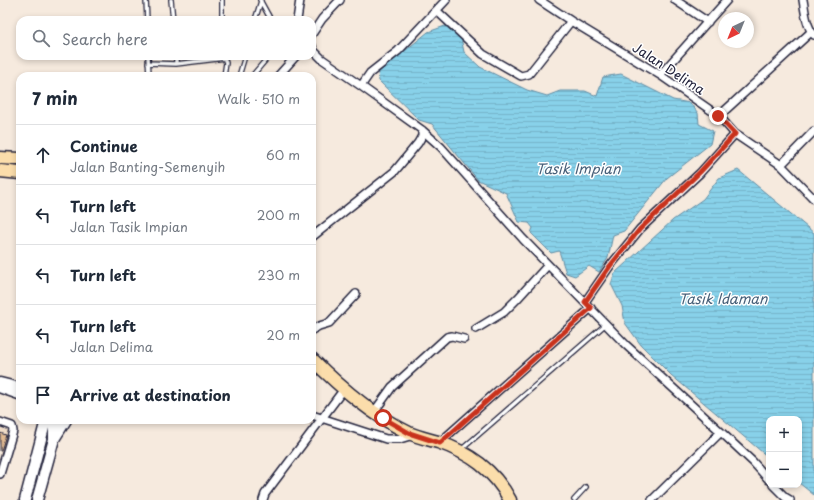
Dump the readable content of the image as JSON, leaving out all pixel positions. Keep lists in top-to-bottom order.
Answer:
{
  "streets": {
    "street": ["Jalan Delima"]
  },
  "water": ["Tasik Impian", "Tasik Idaman"],
  "north": "bottom left",
  "page": {
    "search": "Search here",
    "heading": ["7 min", "Walk · 510 m"],
    "list": [
      ["Continue", "Jalan Banting-Semenyih", "60 m"],
      ["Turn left", "Jalan Tasik Impian", "200 m"],
      ["Turn left", "230 m"],
      ["Turn left", "Jalan Delima", "20 m"],
      "Arrive at destination"
    ],
    "map_buttons": ["+", "−"]
  }
}
